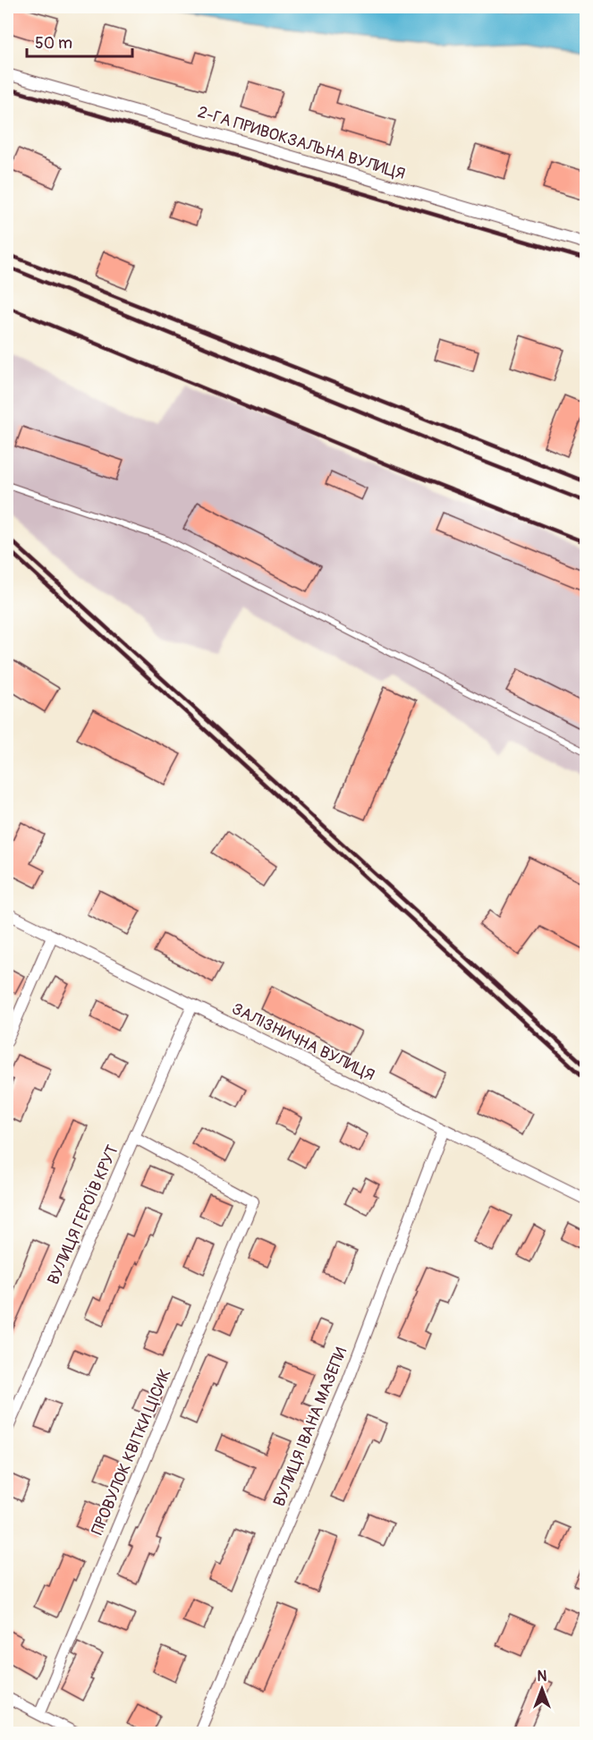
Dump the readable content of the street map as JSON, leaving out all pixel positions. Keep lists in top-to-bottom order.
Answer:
{
  "streets": {
    "street": [
      "2-ГА ПРИВОКЗАЛЬНА ВУЛИЦЯ",
      "ЗАЛІЗНИЧНА ВУЛИЦЯ",
      "ВУЛИЦЯ ГЕРОЇВ КРУТ",
      "ВУЛИЦЯ ІВАНА МАЗЕПИ",
      "ПРОВУЛОК КВІТКИ ЦІСИК"
    ]
  },
  "crossings": [
    ["ЗАЛІЗНИЧНА ВУЛИЦЯ", "ВУЛИЦЯ ІВАНА МАЗЕПИ"],
    ["ВУЛИЦЯ ГЕРОЇВ КРУТ", "ПРОВУЛОК КВІТКИ ЦІСИК"]
  ],
  "scale_bar": "50 m",
  "north": "top"
}
